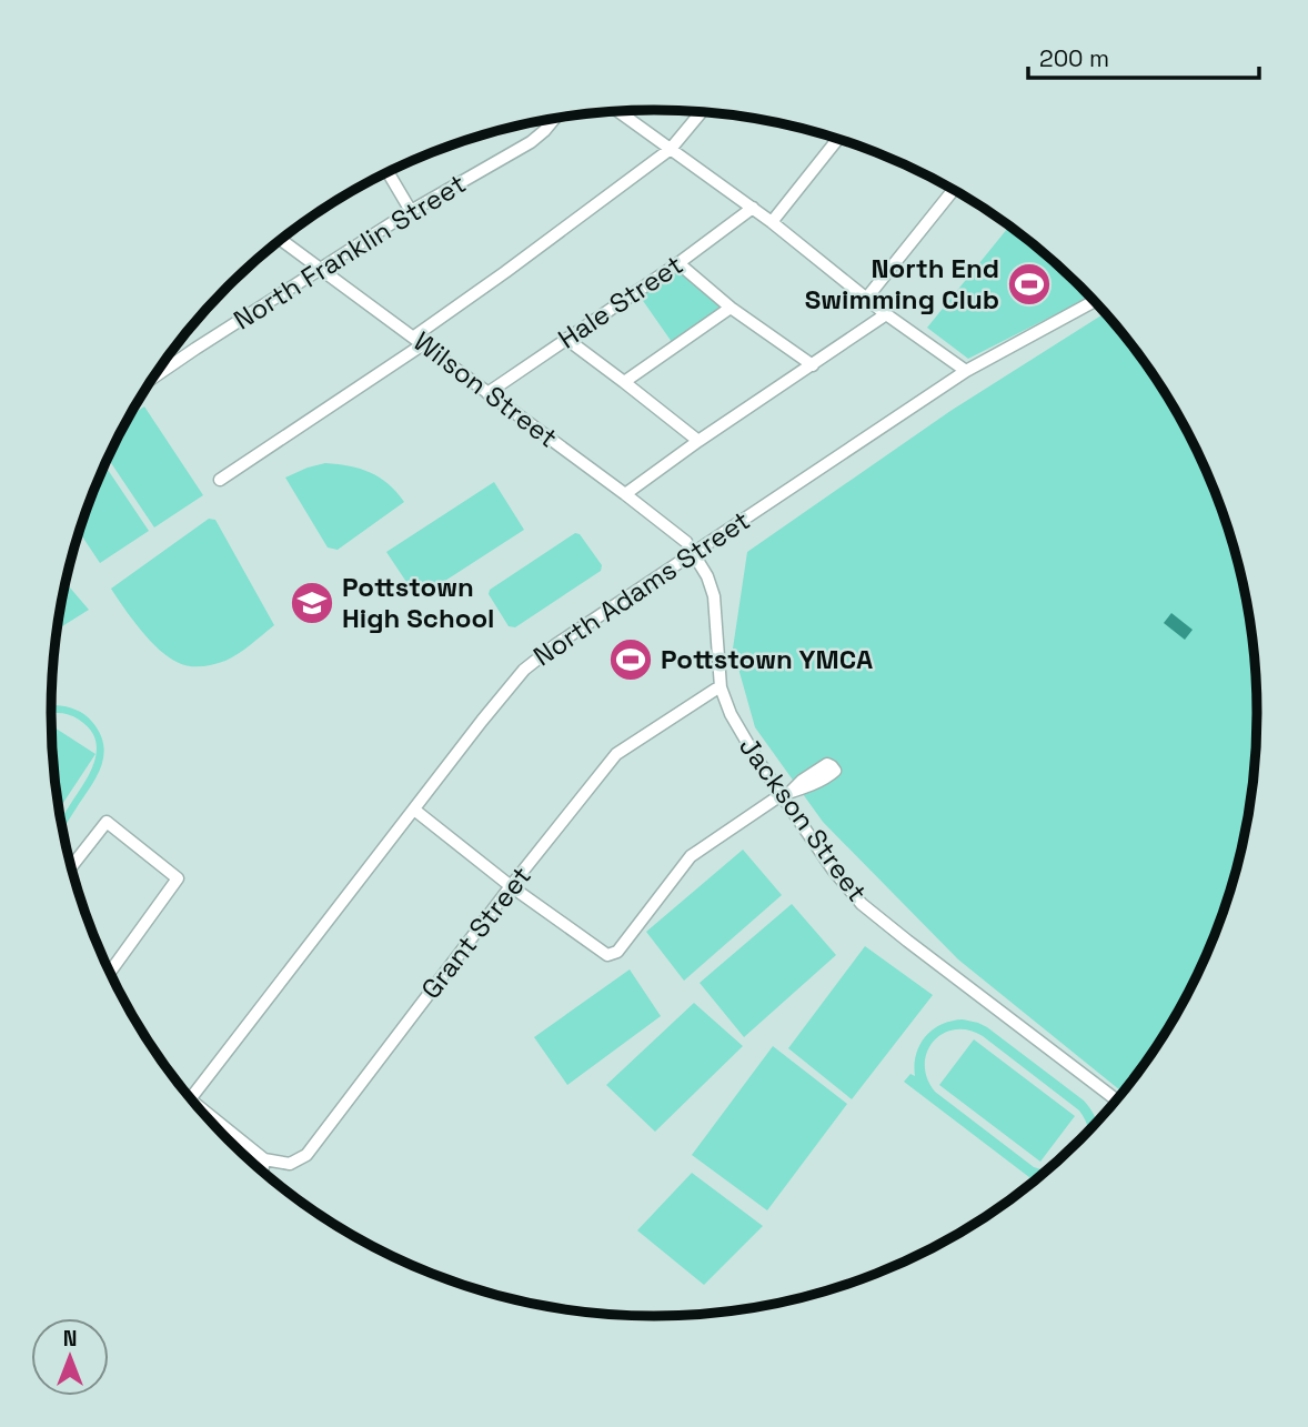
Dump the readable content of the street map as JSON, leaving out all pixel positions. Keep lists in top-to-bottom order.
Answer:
{
  "streets": {
    "street": [
      "North Franklin Street",
      "Hale Street",
      "Wilson Street",
      "North Adams Street",
      "Jackson Street",
      "Grant Street"
    ]
  },
  "crossings": [
    ["North Franklin Street", "Wilson Street"],
    ["Hale Street", "Wilson Street"],
    ["Wilson Street", "North Adams Street"],
    ["Wilson Street", "Jackson Street"],
    ["North Adams Street", "Jackson Street"],
    ["Jackson Street", "Grant Street"]
  ],
  "places": {
    "sports": ["North End Swimming Club", "Pottstown YMCA"],
    "school or university": ["Pottstown High School"]
  },
  "scale_bar": "200 m",
  "north": "top"
}
